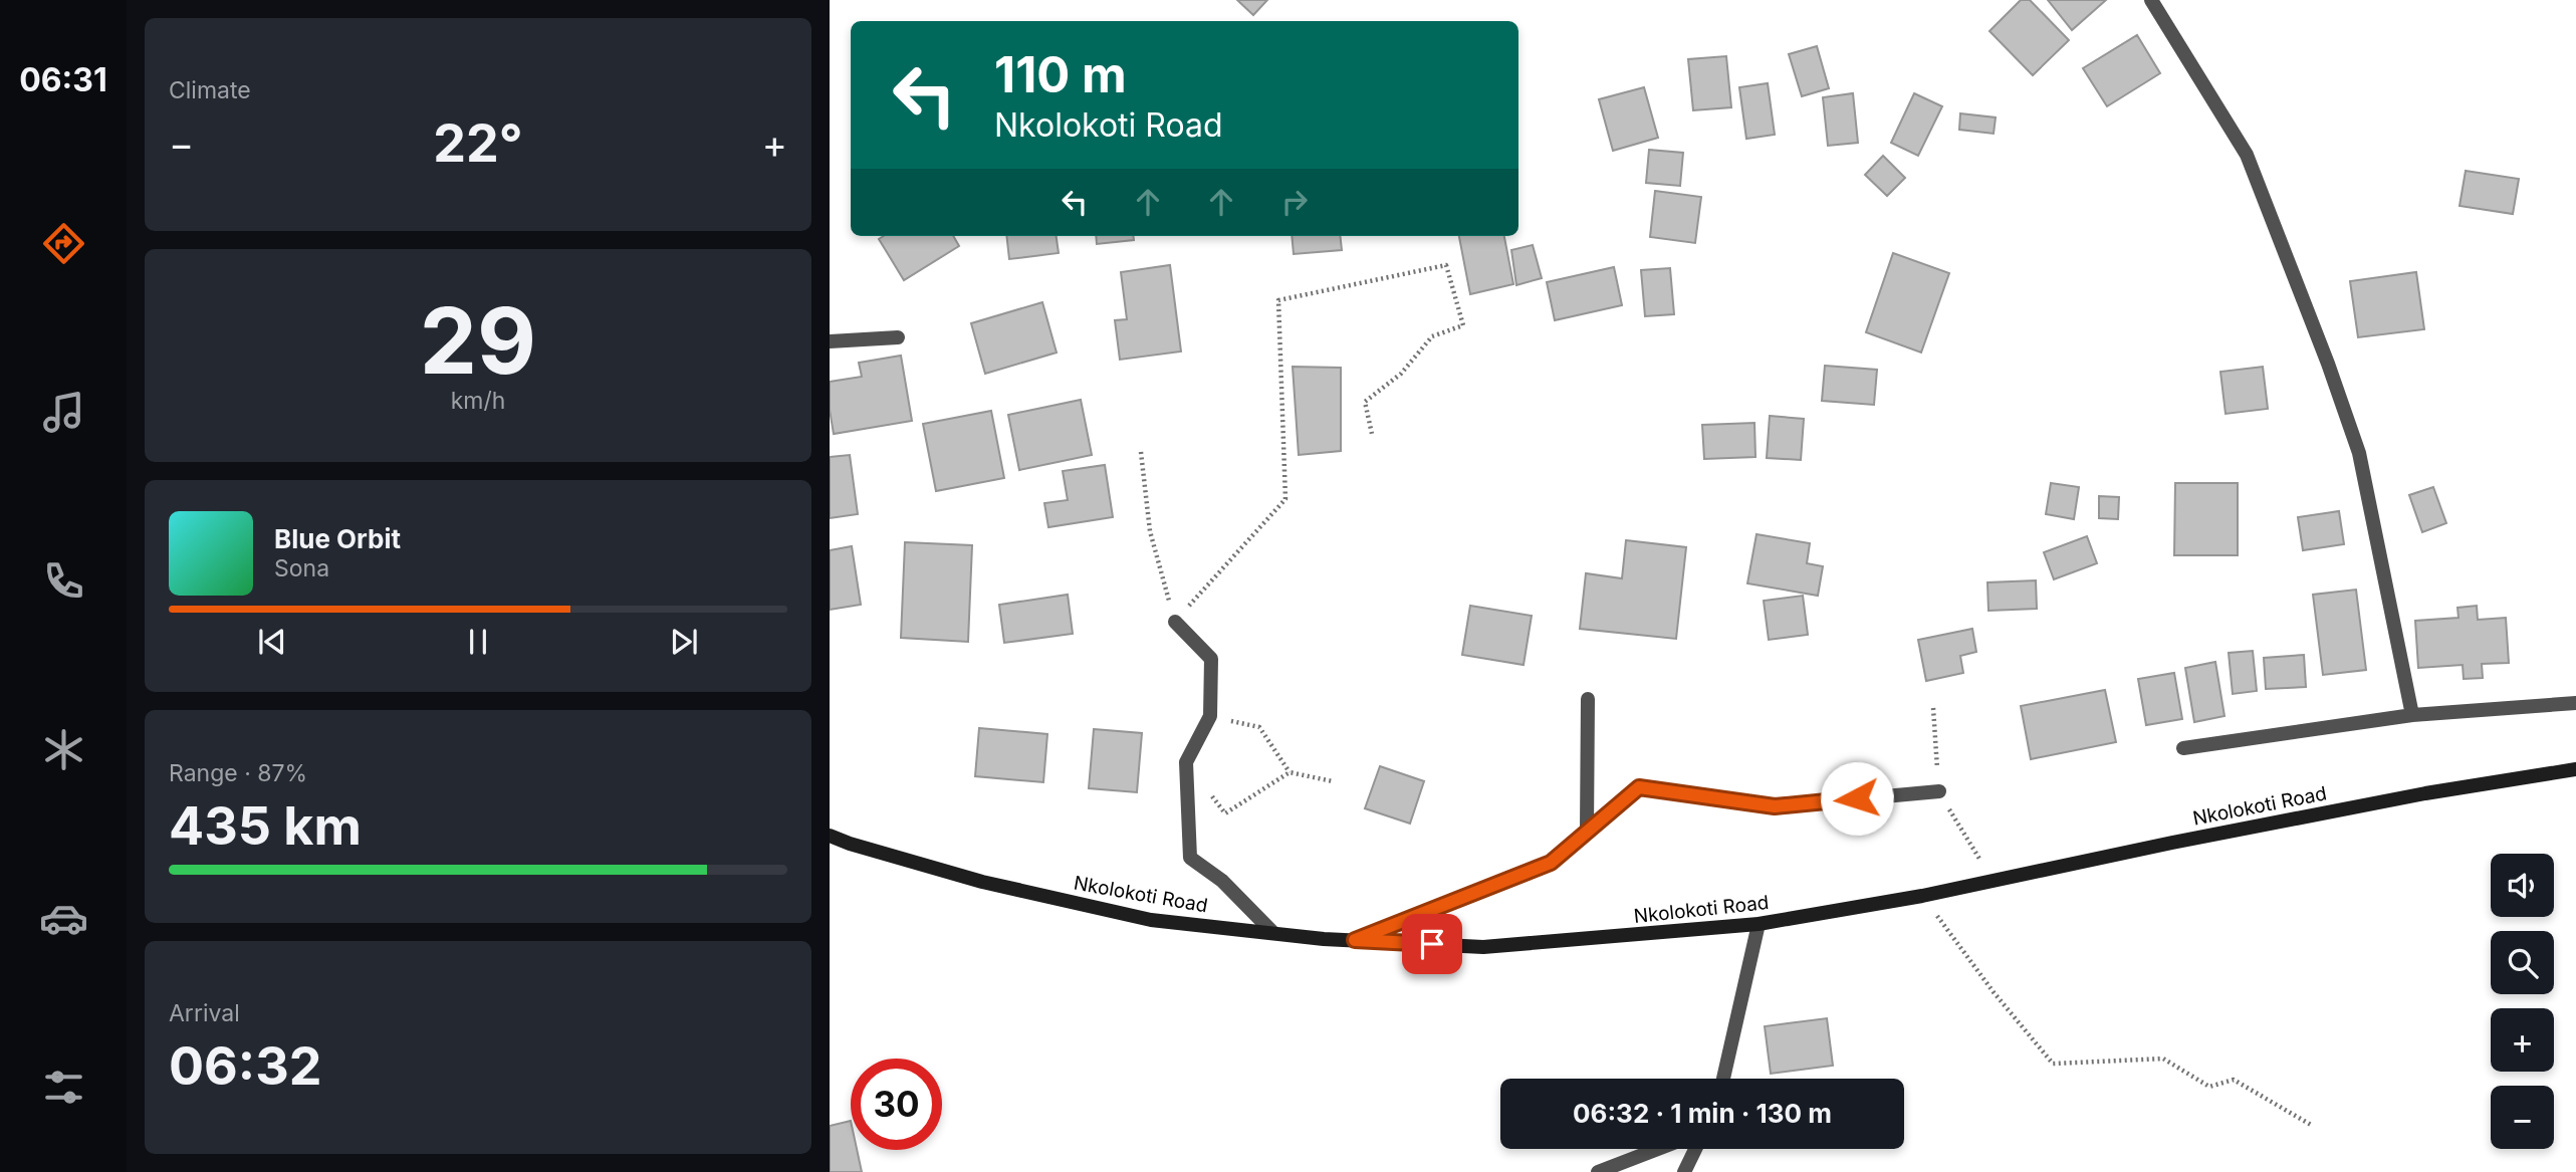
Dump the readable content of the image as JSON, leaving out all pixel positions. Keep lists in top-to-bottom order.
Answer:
{
  "streets": {
    "main road": ["Nkolokoti Road"]
  },
  "page": {
    "tabs": "06:31",
    "tile": [
      "Climate",
      ["29", "km/h"],
      ["Range · 87%", "435 km"],
      ["Arrival", "06:32"]
    ],
    "turn": ["110 m", "Nkolokoti Road"],
    "heat": ["−", "22°", "+"],
    "song": ["Blue Orbit", "Sona"],
    "map_buttons": ["+", "−"],
    "limit": "30",
    "trip": "06:32 · 1 min · 130 m"
  }
}
